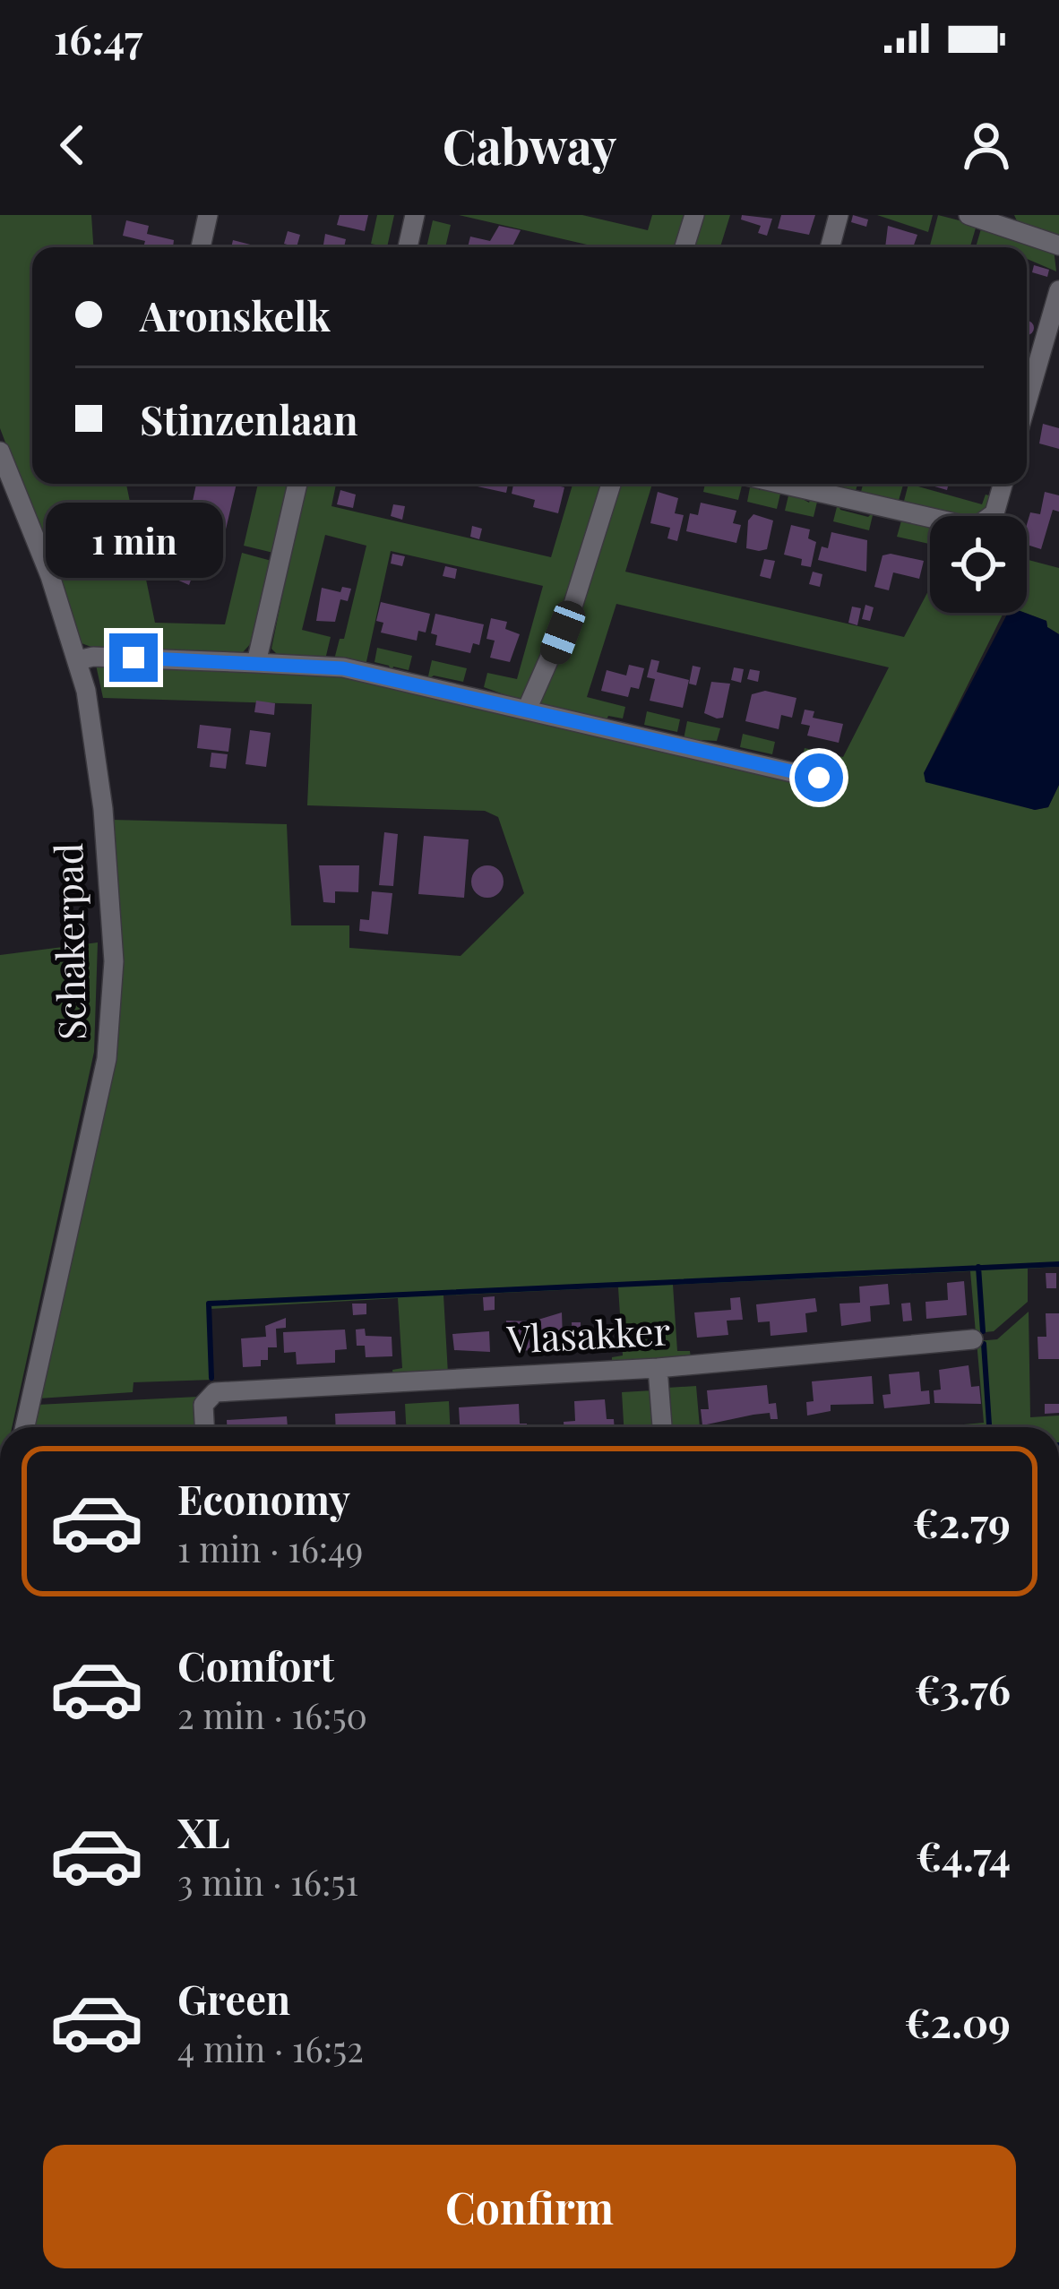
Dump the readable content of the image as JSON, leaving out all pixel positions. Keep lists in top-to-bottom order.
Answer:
{
  "streets": {
    "street": ["Schakerpad", "Vlasakker"]
  },
  "page": {
    "status": "16:47",
    "header": "Cabway",
    "banner": ["Aronskelk", "Stinzenlaan"],
    "bubble": "1 min",
    "list": [
      {
        "name": "Economy",
        "note": "1 min · 16:49",
        "value": "€2.79"
      },
      {
        "name": "Comfort",
        "note": "2 min · 16:50",
        "value": "€3.76"
      },
      {
        "name": "XL",
        "note": "3 min · 16:51",
        "value": "€4.74"
      },
      {
        "name": "Green",
        "note": "4 min · 16:52",
        "value": "€2.09"
      }
    ],
    "buttons": "Confirm"
  }
}
